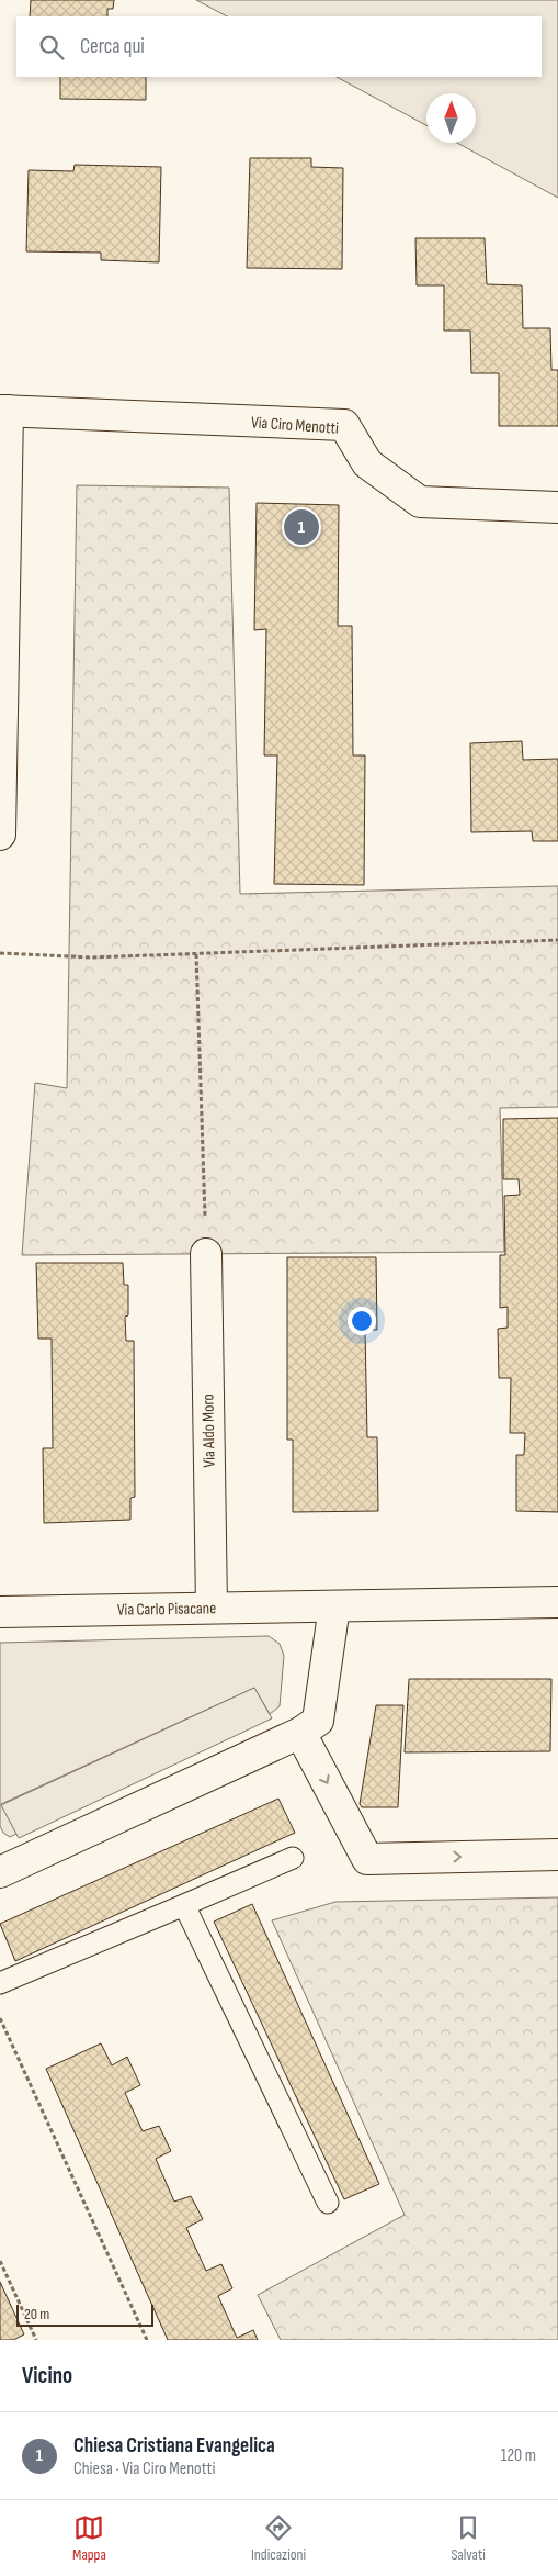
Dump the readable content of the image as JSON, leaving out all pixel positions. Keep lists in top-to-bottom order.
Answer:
{
  "streets": {
    "street": ["Via Ciro Menotti", "Via Aldo Moro", "Via Carlo Pisacane"]
  },
  "crossings": [
    ["Via Aldo Moro", "Via Carlo Pisacane"]
  ],
  "scale_bar": "20 m",
  "north": "top",
  "page": {
    "search": "Cerca qui",
    "pins": "1",
    "scale": "20 m",
    "heading": "Vicino",
    "list": [
      {
        "mark": "1",
        "name": "Chiesa Cristiana Evangelica",
        "note": "Chiesa · Via Ciro Menotti",
        "value": "120 m"
      }
    ],
    "nav": ["Mappa", "Indicazioni", "Salvati"]
  }
}
